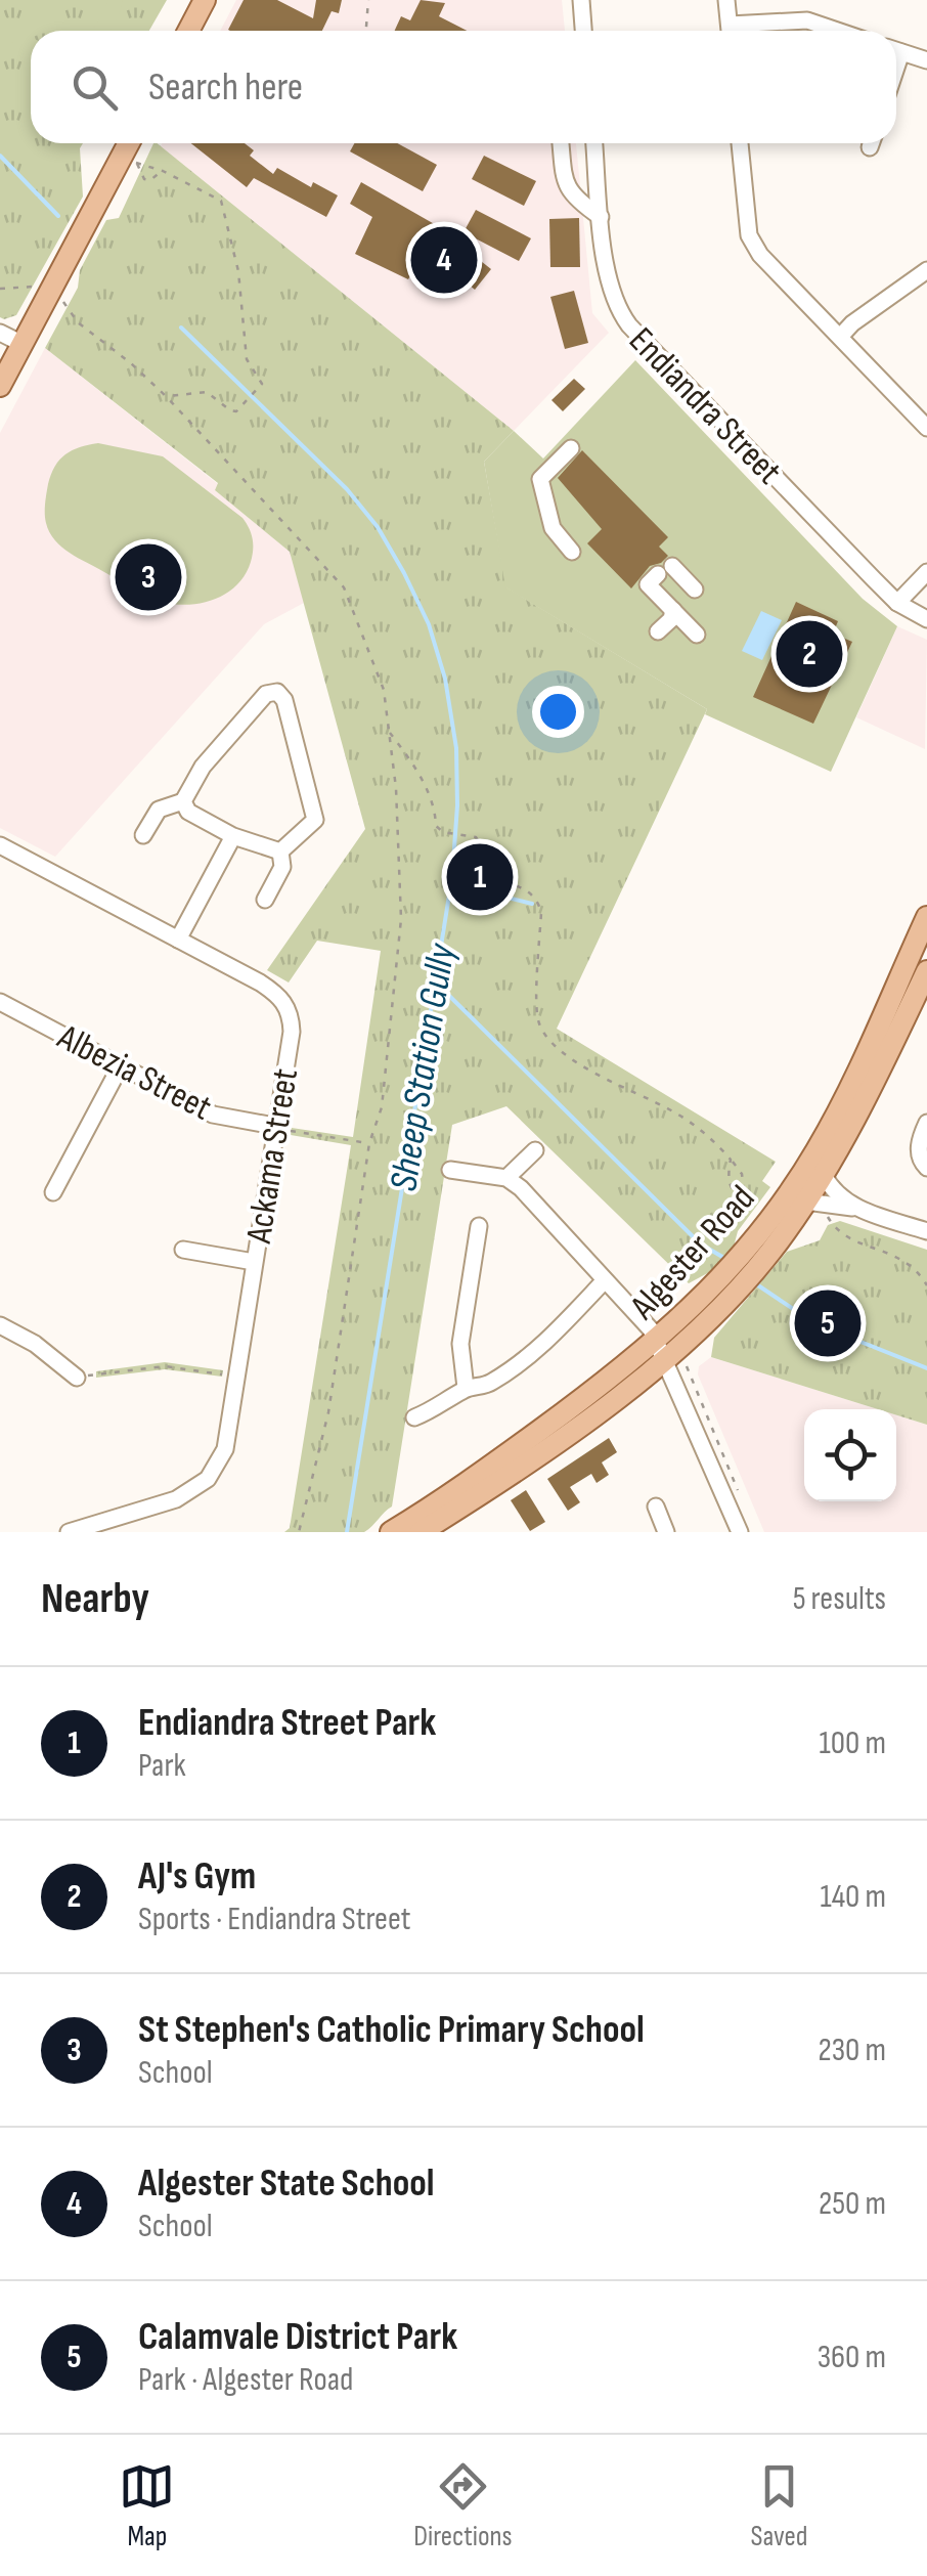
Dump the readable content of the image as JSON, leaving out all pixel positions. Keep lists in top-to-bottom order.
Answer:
{
  "streets": {
    "main road": ["Algester Road"],
    "street": ["Endiandra Street", "Albezia Street", "Ackama Street"]
  },
  "crossings": [
    ["Albezia Street", "Ackama Street"]
  ],
  "water": ["Sheep Station Gully"],
  "page": {
    "search": "Search here",
    "pins": [
      "4",
      "3",
      "2",
      "1",
      "5"
    ],
    "heading": ["Nearby", "5 results"],
    "list": [
      {
        "mark": "1",
        "name": "Endiandra Street Park",
        "note": "Park",
        "value": "100 m"
      },
      {
        "mark": "2",
        "name": "AJ's Gym",
        "note": "Sports · Endiandra Street",
        "value": "140 m"
      },
      {
        "mark": "3",
        "name": "St Stephen's Catholic Primary School",
        "note": "School",
        "value": "230 m"
      },
      {
        "mark": "4",
        "name": "Algester State School",
        "note": "School",
        "value": "250 m"
      },
      {
        "mark": "5",
        "name": "Calamvale District Park",
        "note": "Park · Algester Road",
        "value": "360 m"
      }
    ],
    "nav": ["Map", "Directions", "Saved"]
  }
}
